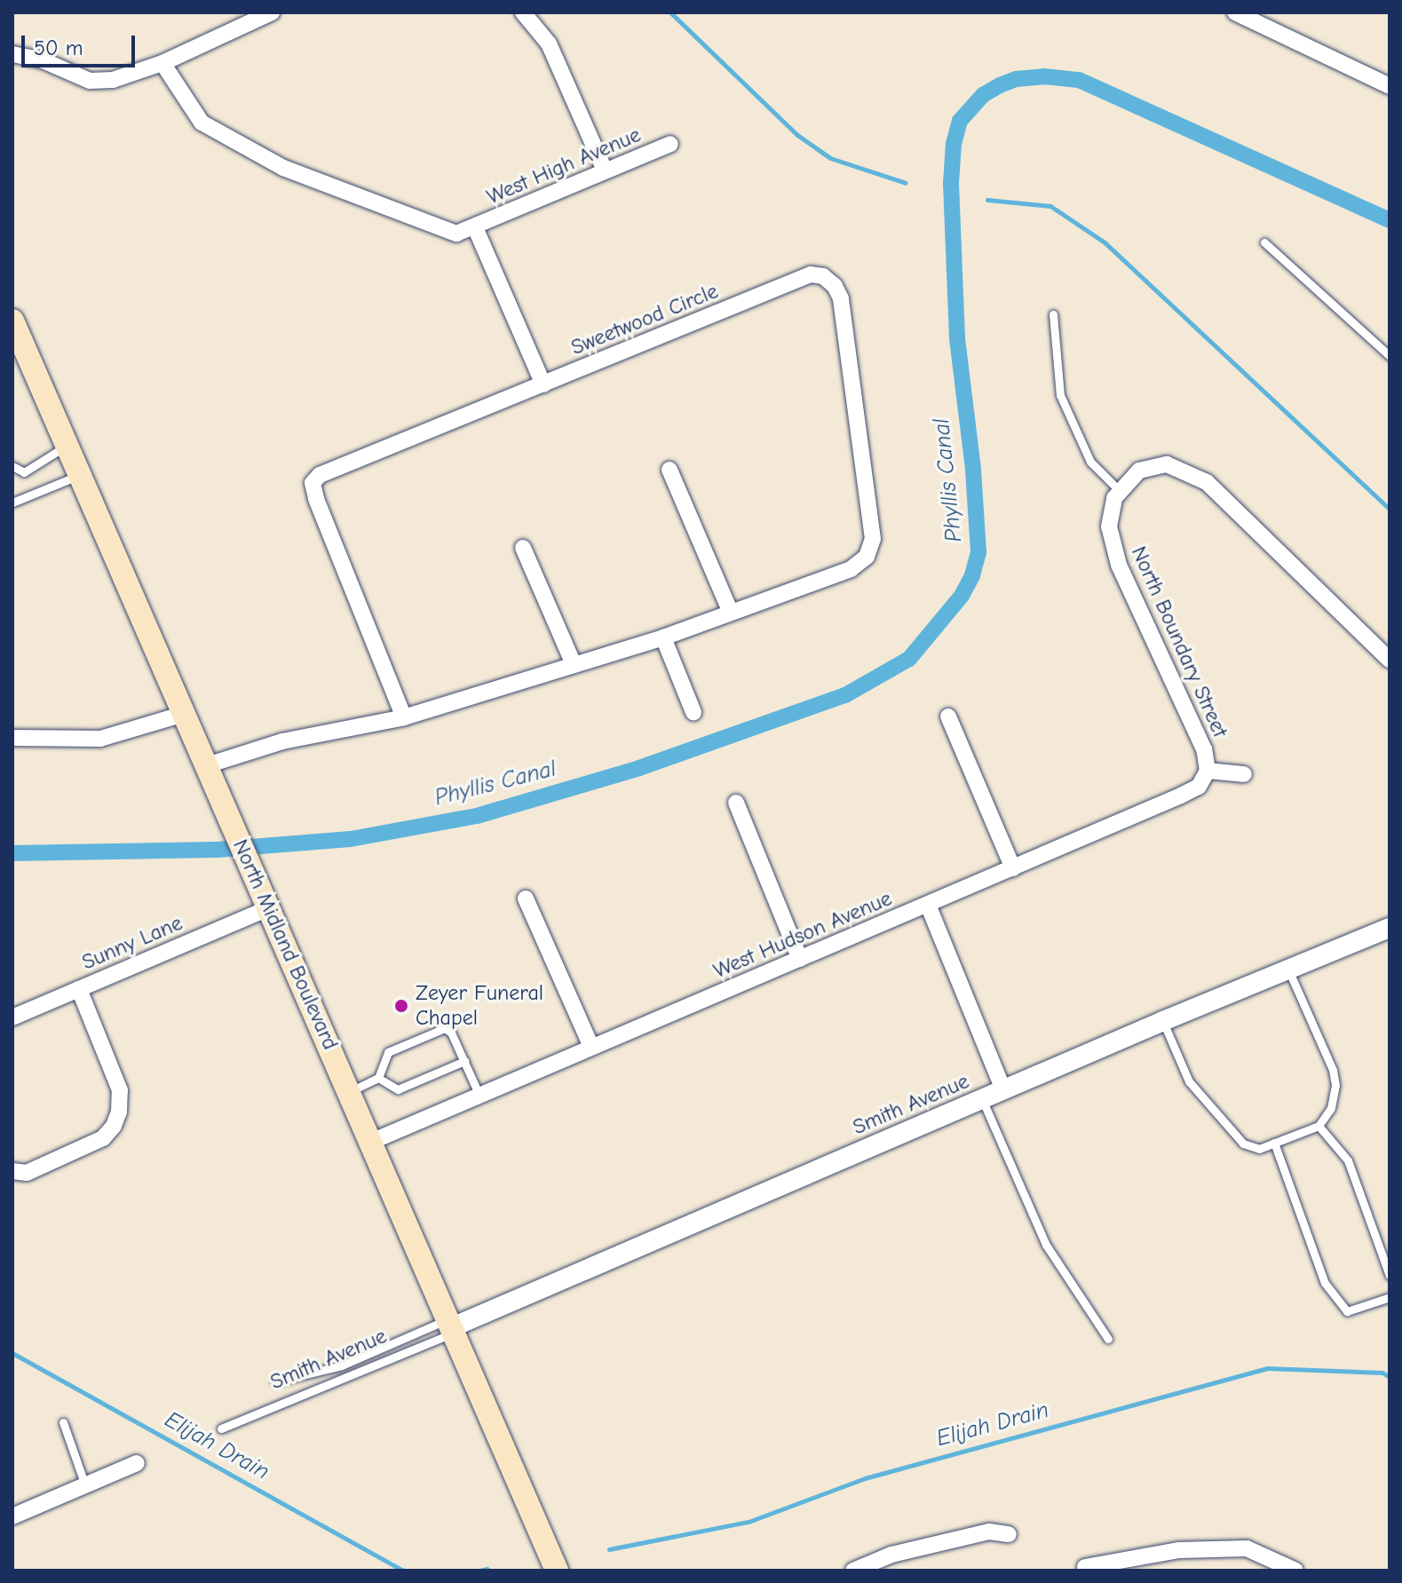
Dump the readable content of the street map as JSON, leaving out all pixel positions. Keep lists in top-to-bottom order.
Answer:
{
  "streets": {
    "main road": ["North Midland Boulevard"],
    "street": [
      "West High Avenue",
      "Sweetwood Circle",
      "North Boundary Street",
      "West Hudson Avenue",
      "Sunny Lane",
      "Smith Avenue"
    ]
  },
  "crossings": [
    ["Sweetwood Circle", "North Midland Boulevard"],
    ["North Boundary Street", "West Hudson Avenue"],
    ["West Hudson Avenue", "North Midland Boulevard"],
    ["Sunny Lane", "North Midland Boulevard"],
    ["North Midland Boulevard", "Smith Avenue"]
  ],
  "water": ["Phyllis Canal", "Elijah Drain"],
  "places": ["Zeyer Funeral Chapel"],
  "scale_bar": "50 m"
}
